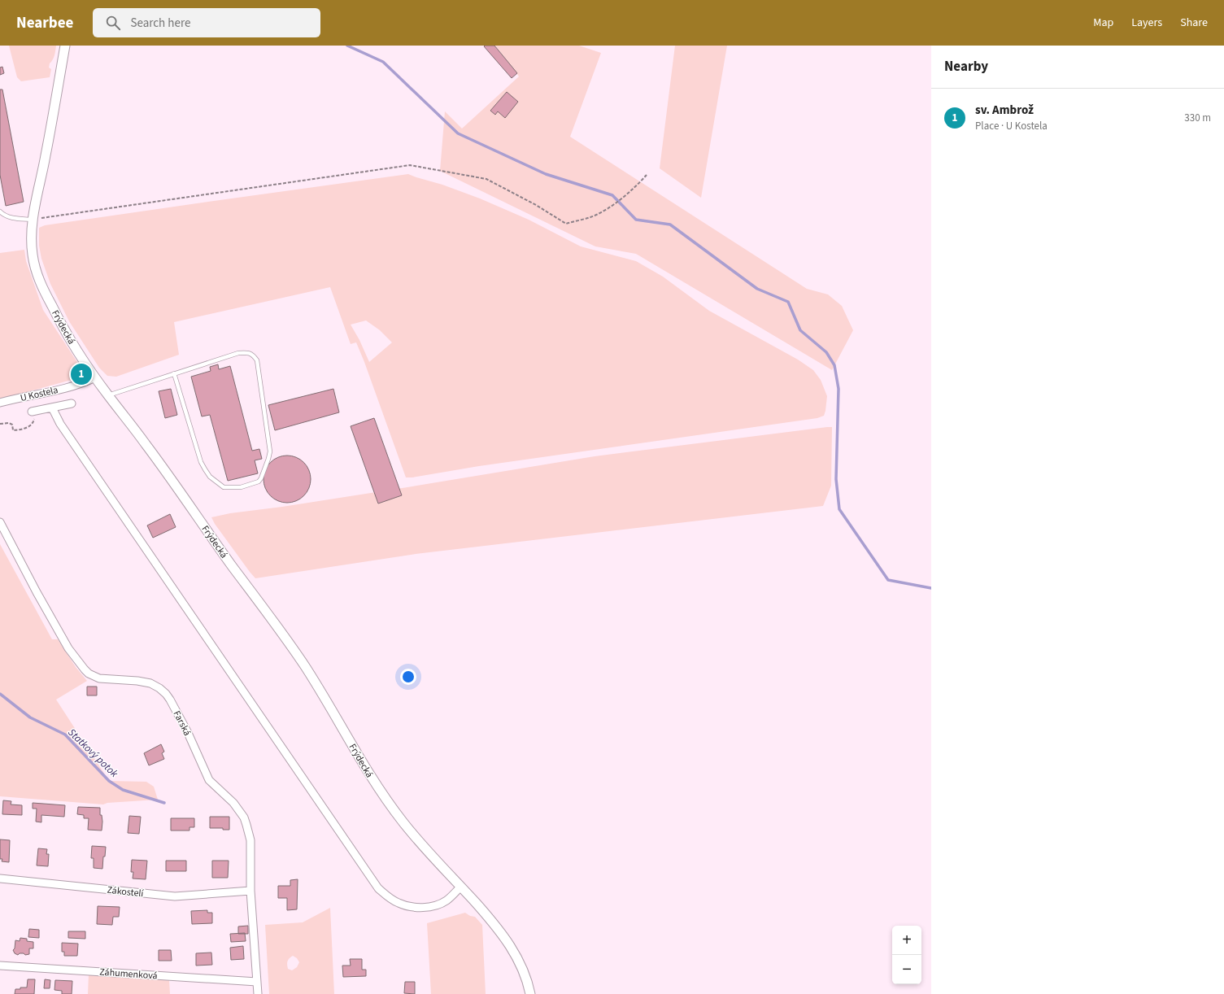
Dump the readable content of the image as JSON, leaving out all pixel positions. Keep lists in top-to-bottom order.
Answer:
{
  "streets": {
    "street": [
      "Frýdecká",
      "U Kostela",
      "Farská",
      "Zákostelí",
      "Záhumenková"
    ]
  },
  "crossings": [
    ["Frýdecká", "U Kostela"],
    ["Farská", "Zákostelí"],
    ["Farská", "Záhumenková"]
  ],
  "water": ["Statkový potok"],
  "page": {
    "header": "Nearbee",
    "search": "Search here",
    "nav": ["Map", "Layers", "Share"],
    "heading": "Nearby",
    "list": [
      {
        "mark": "1",
        "name": "sv. Ambrož",
        "note": "Place · U Kostela",
        "value": "330 m"
      }
    ],
    "pins": "1",
    "map_buttons": ["+", "−"]
  }
}
